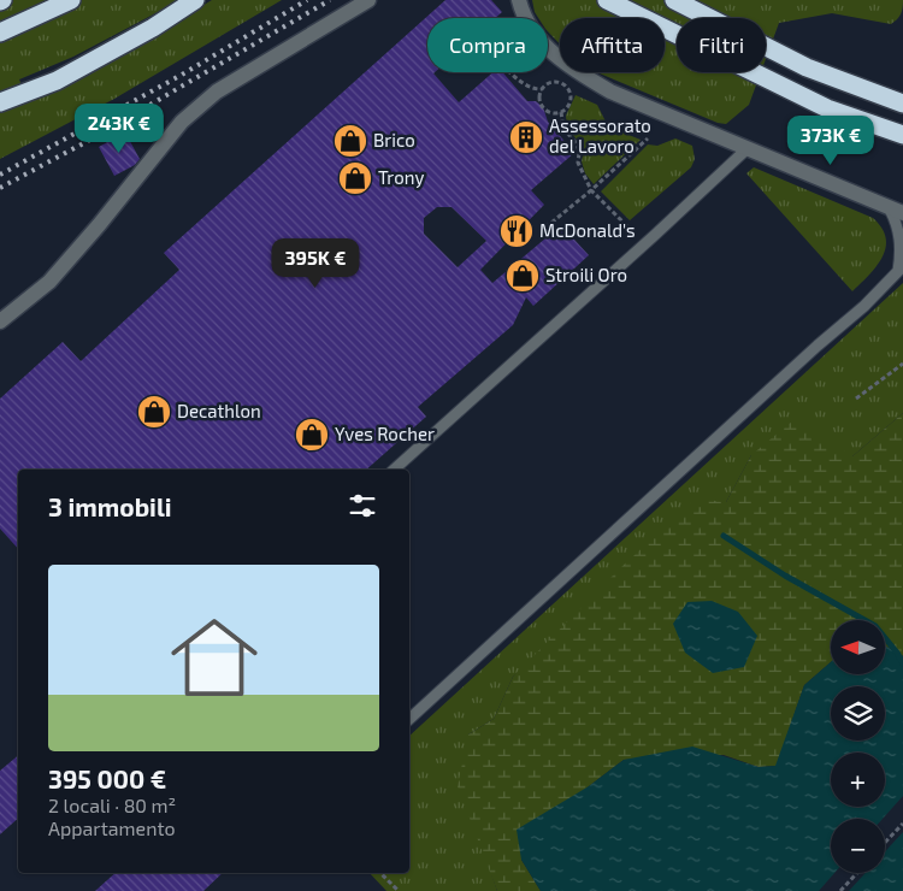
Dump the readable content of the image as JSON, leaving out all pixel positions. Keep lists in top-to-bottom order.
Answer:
{
  "places": {
    "building": ["Assessorato del Lavoro"],
    "shop": [
      "Brico",
      "Trony",
      "Stroili Oro",
      "Decathlon",
      "Yves Rocher"
    ],
    "restaurant": ["McDonald's"]
  },
  "north": "left",
  "page": {
    "chip": ["Compra", "Affitta", "Filtri"],
    "price": ["243K €", "373K €", "395K €"],
    "heading": "3 immobili",
    "list": [
      {
        "name": "395 000 €",
        "note": "2 locali · 80 m² · Appartamento"
      }
    ],
    "map_buttons": ["+", "−"]
  }
}
